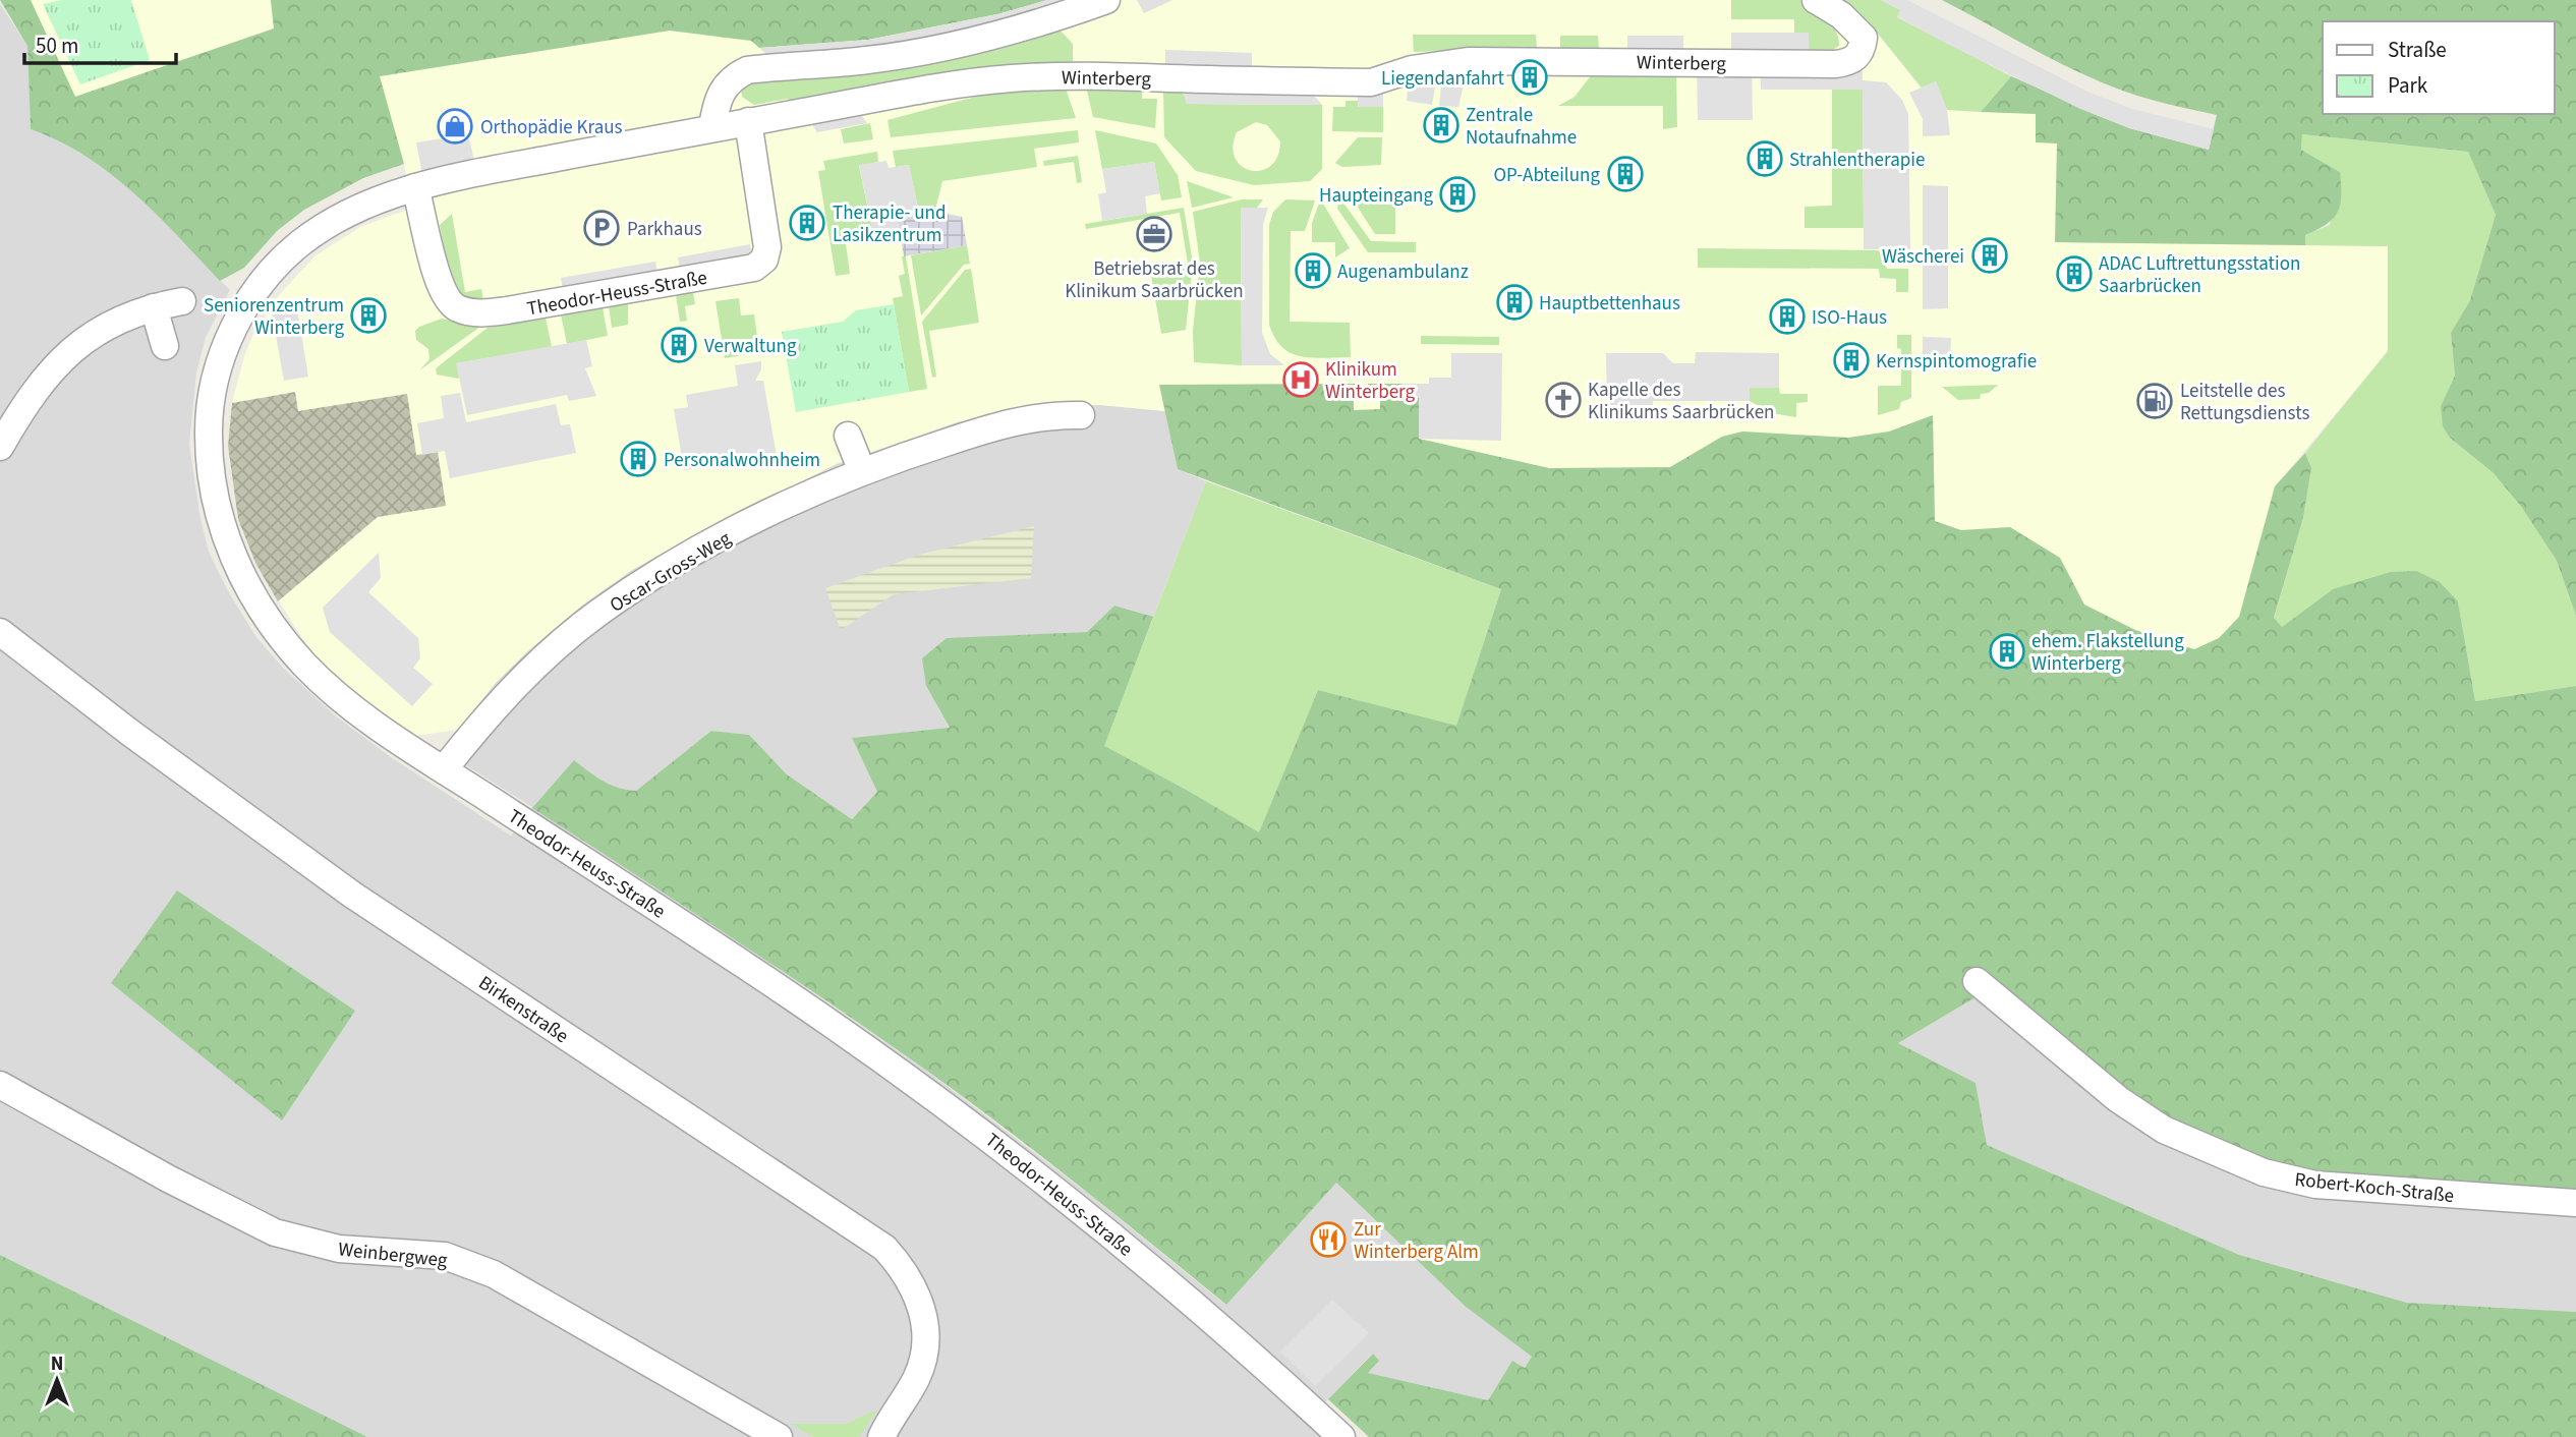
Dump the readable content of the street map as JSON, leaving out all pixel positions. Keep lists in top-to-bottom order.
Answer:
{
  "streets": {
    "street": [
      "Winterberg",
      "Theodor-Heuss-Straße",
      "Oscar-Gross-Weg",
      "Birkenstraße",
      "Robert-Koch-Straße",
      "Weinbergweg"
    ]
  },
  "crossings": [
    ["Winterberg", "Theodor-Heuss-Straße"],
    ["Theodor-Heuss-Straße", "Oscar-Gross-Weg"]
  ],
  "places": {
    "building": [
      "Liegendanfahrt",
      "Zentrale Notaufnahme",
      "Strahlentherapie",
      "OP-Abteilung",
      "Haupteingang",
      "Therapie- und Lasikzentrum",
      "Wäscherei",
      "Augenambulanz",
      "ADAC Luftrettungsstation Saarbrücken",
      "Hauptbettenhaus",
      "Seniorenzentrum Winterberg",
      "ISO-Haus",
      "Verwaltung",
      "Kernspintomografie",
      "Personalwohnheim",
      "ehem. Flakstellung Winterberg"
    ],
    "shop": ["Orthopädie Kraus"],
    "parking": ["Parkhaus"],
    "office": ["Betriebsrat des Klinikum Saarbrücken"],
    "hospital": ["Klinikum Winterberg"],
    "church": ["Kapelle des Klinikums Saarbrücken"],
    "fuel station": ["Leitstelle des Rettungsdiensts"],
    "restaurant": ["Zur Winterberg Alm"]
  },
  "legend": ["Straße", "Park"],
  "scale_bar": "50 m",
  "north": "top"
}
